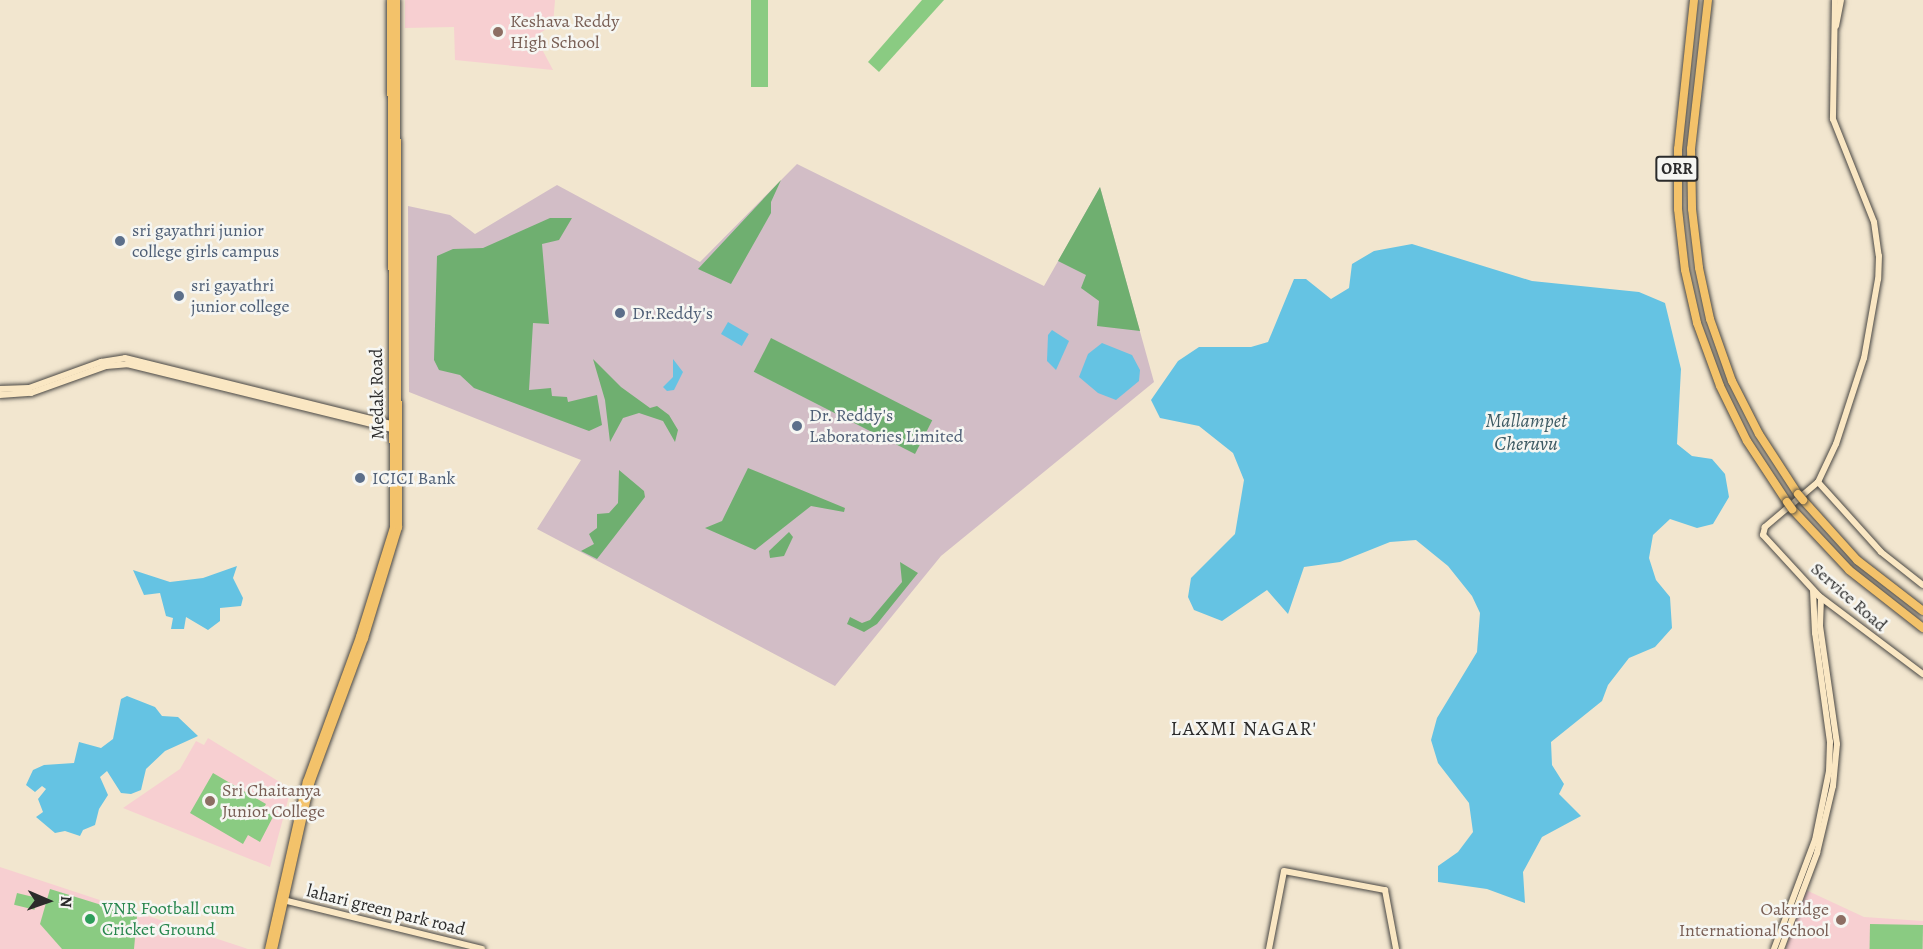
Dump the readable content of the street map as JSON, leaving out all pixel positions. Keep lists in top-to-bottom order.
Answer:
{
  "streets": {
    "highway": ["ORR"],
    "main road": ["Medak Road", "Service Road", "lahari green park road"]
  },
  "crossings": [
    ["Medak Road", "lahari green park road"]
  ],
  "districts": ["LAXMI NAGAR'"],
  "water": ["Mallampet Cheruvu"],
  "places": [
    "Keshava Reddy High School",
    "sri gayathri junior college girls campus",
    "sri gayathri junior college",
    "Dr.Reddy's",
    "Dr. Reddy's Laboratories Limited",
    "ICICI Bank",
    "Sri Chaitanya Junior College",
    "VNR Football cum Cricket Ground",
    "Oakridge International School"
  ],
  "north": "right"
}
